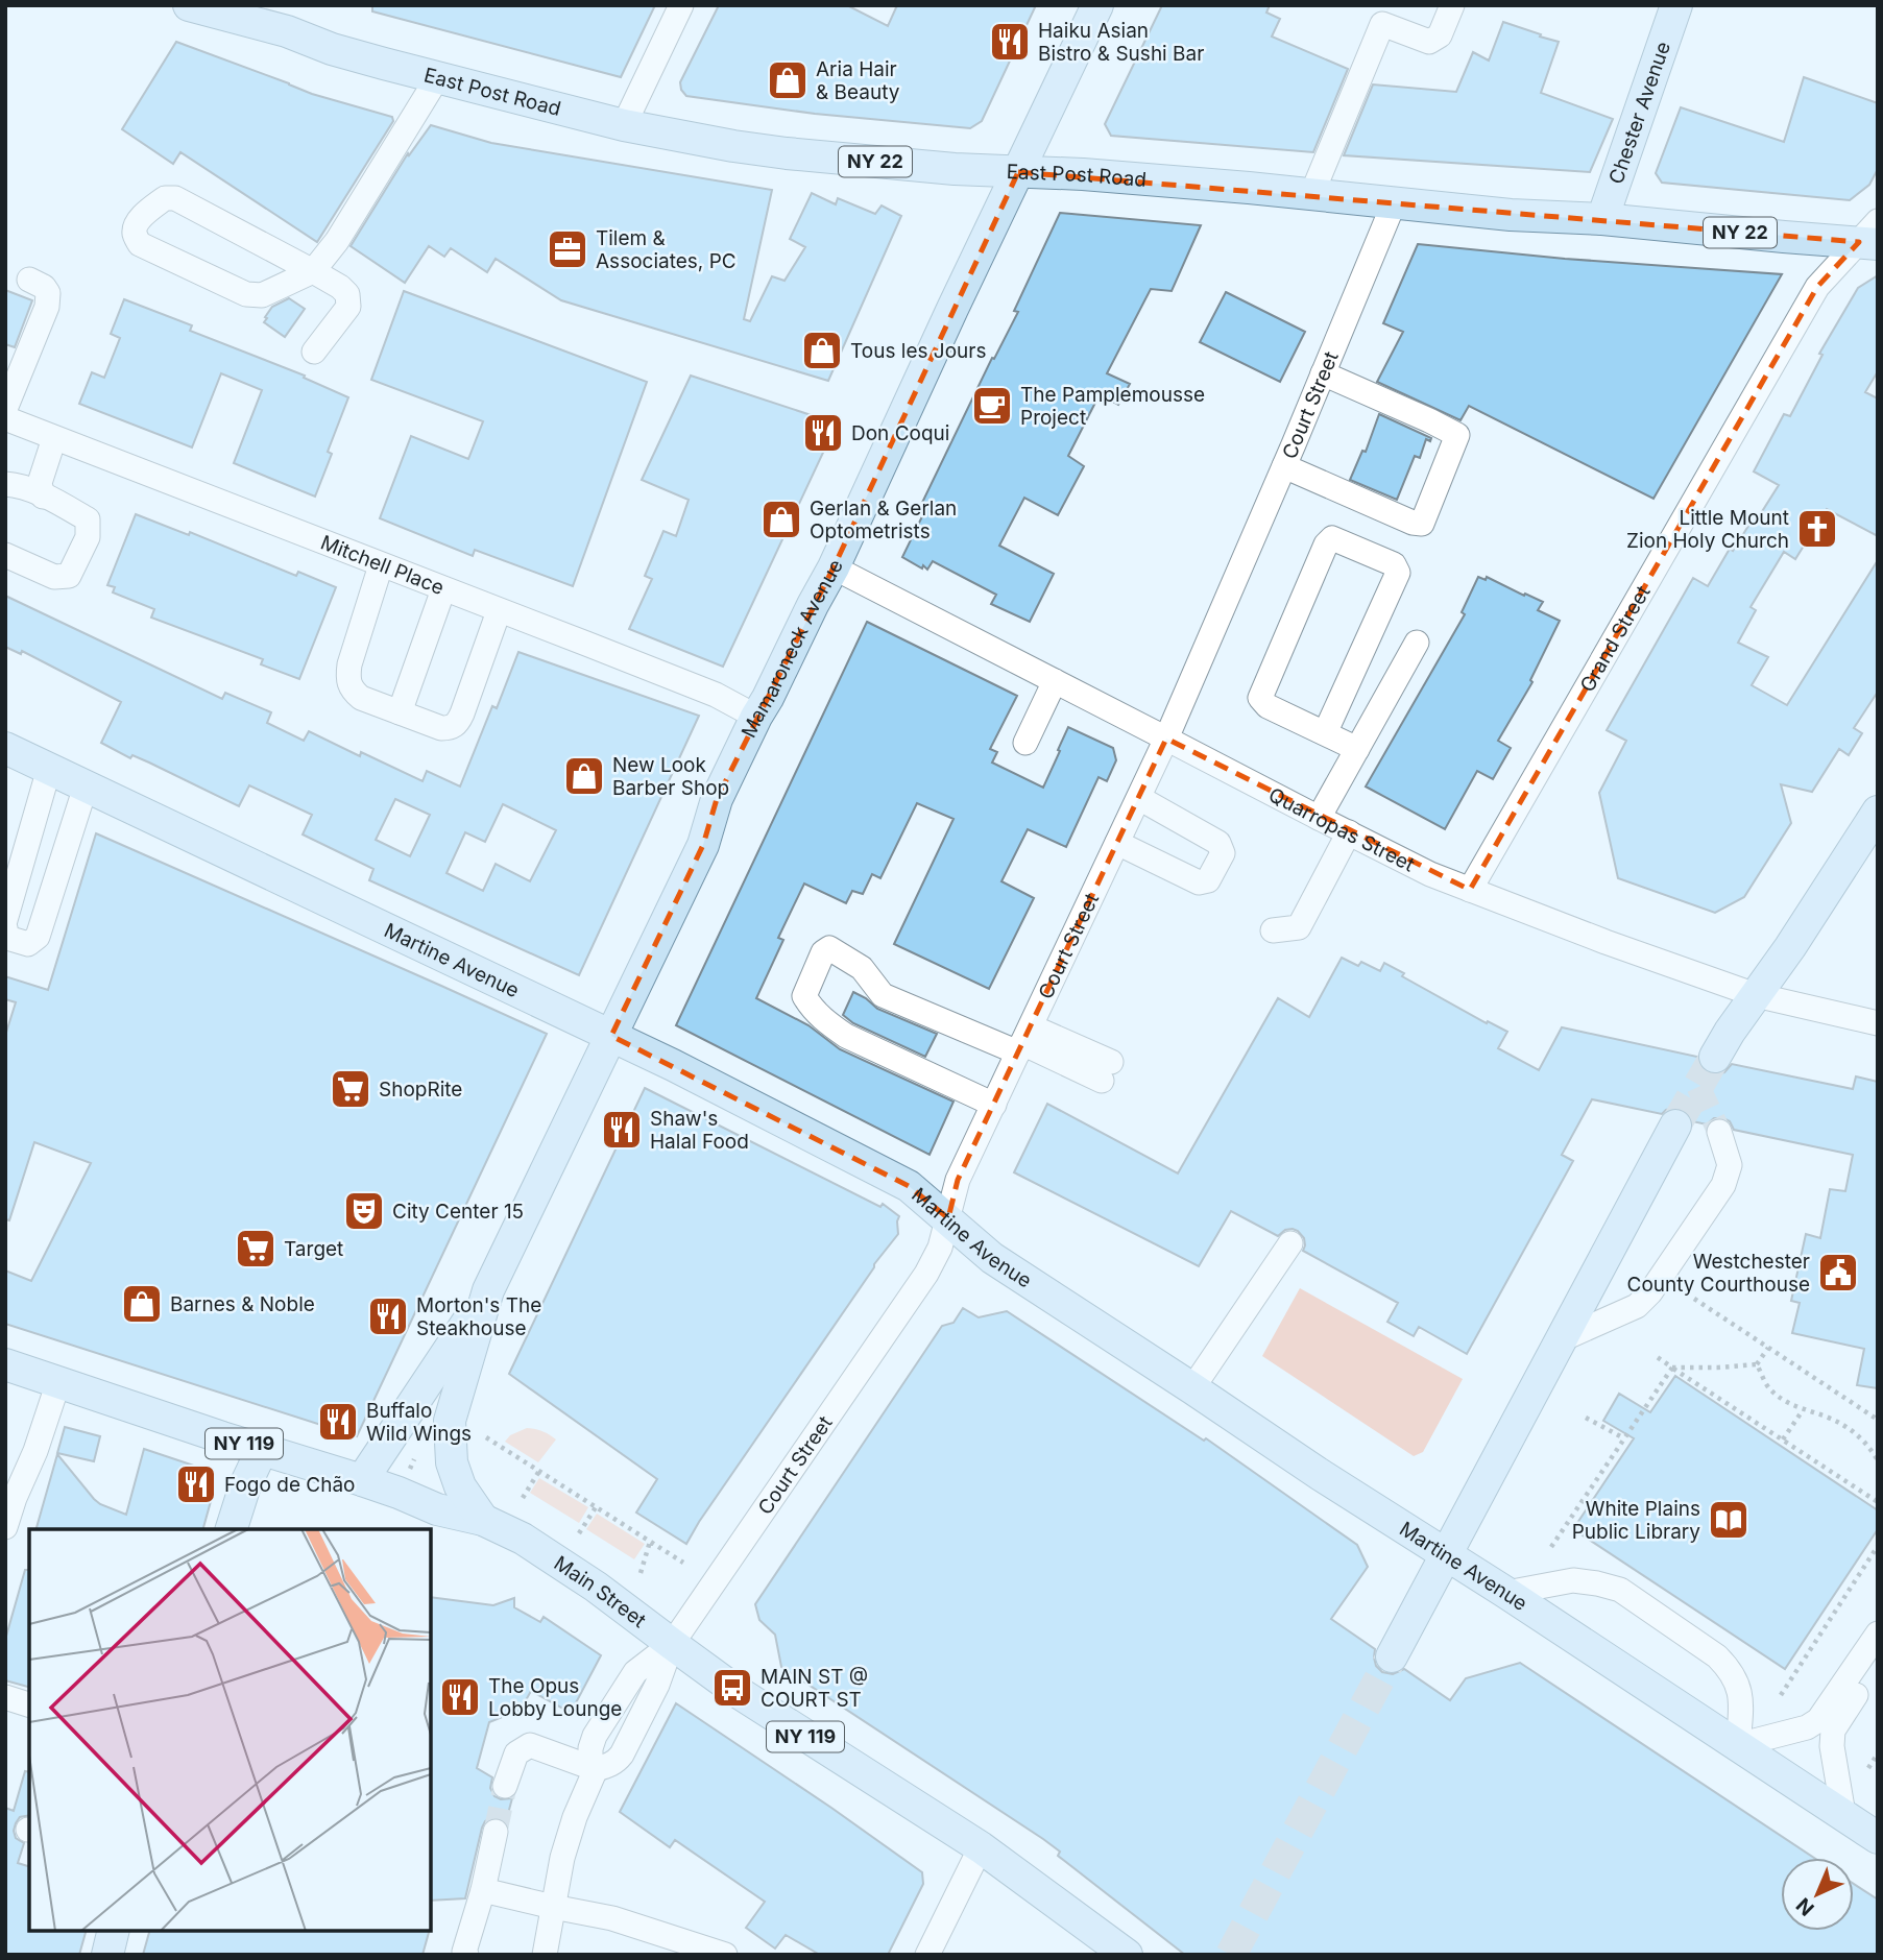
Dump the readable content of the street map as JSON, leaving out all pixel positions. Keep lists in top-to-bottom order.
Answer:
{
  "streets": {
    "main road": [
      "East Post Road",
      "Chester Avenue",
      "NY 22",
      "Mamaroneck Avenue",
      "Martine Avenue",
      "NY 119",
      "Main Street"
    ],
    "street": [
      "Court Street",
      "Mitchell Place",
      "Grand Street",
      "Quarropas Street"
    ]
  },
  "crossings": [
    ["East Post Road", "Chester Avenue"],
    ["East Post Road", "Court Street"],
    ["East Post Road", "Grand Street"],
    ["East Post Road", "Mamaroneck Avenue"],
    ["Court Street", "Quarropas Street"],
    ["Court Street", "Martine Avenue"],
    ["Court Street", "Main Street"],
    ["Mitchell Place", "Mamaroneck Avenue"],
    ["Grand Street", "Quarropas Street"],
    ["Mamaroneck Avenue", "Quarropas Street"],
    ["Mamaroneck Avenue", "Martine Avenue"],
    ["Mamaroneck Avenue", "Main Street"]
  ],
  "places": {
    "restaurant": [
      "Haiku Asian Bistro & Sushi Bar",
      "Don Coqui",
      "Shaw's Halal Food",
      "Morton's The Steakhouse",
      "Buffalo Wild Wings",
      "Fogo de Chão",
      "The Opus Lobby Lounge"
    ],
    "shop": [
      "Aria Hair & Beauty",
      "Tous les Jours",
      "Gerlan & Gerlan Optometrists",
      "New Look Barber Shop",
      "Barnes & Noble"
    ],
    "office": ["Tilem & Associates, PC"],
    "cafe": ["The Pamplemousse Project"],
    "church": ["Little Mount Zion Holy Church"],
    "supermarket": ["ShopRite", "Target"],
    "theatre": ["City Center 15"],
    "public building": ["Westchester County Courthouse"],
    "library": ["White Plains Public Library"],
    "bus stop": ["MAIN ST @ COURT ST"]
  },
  "north": "bottom left"
}
